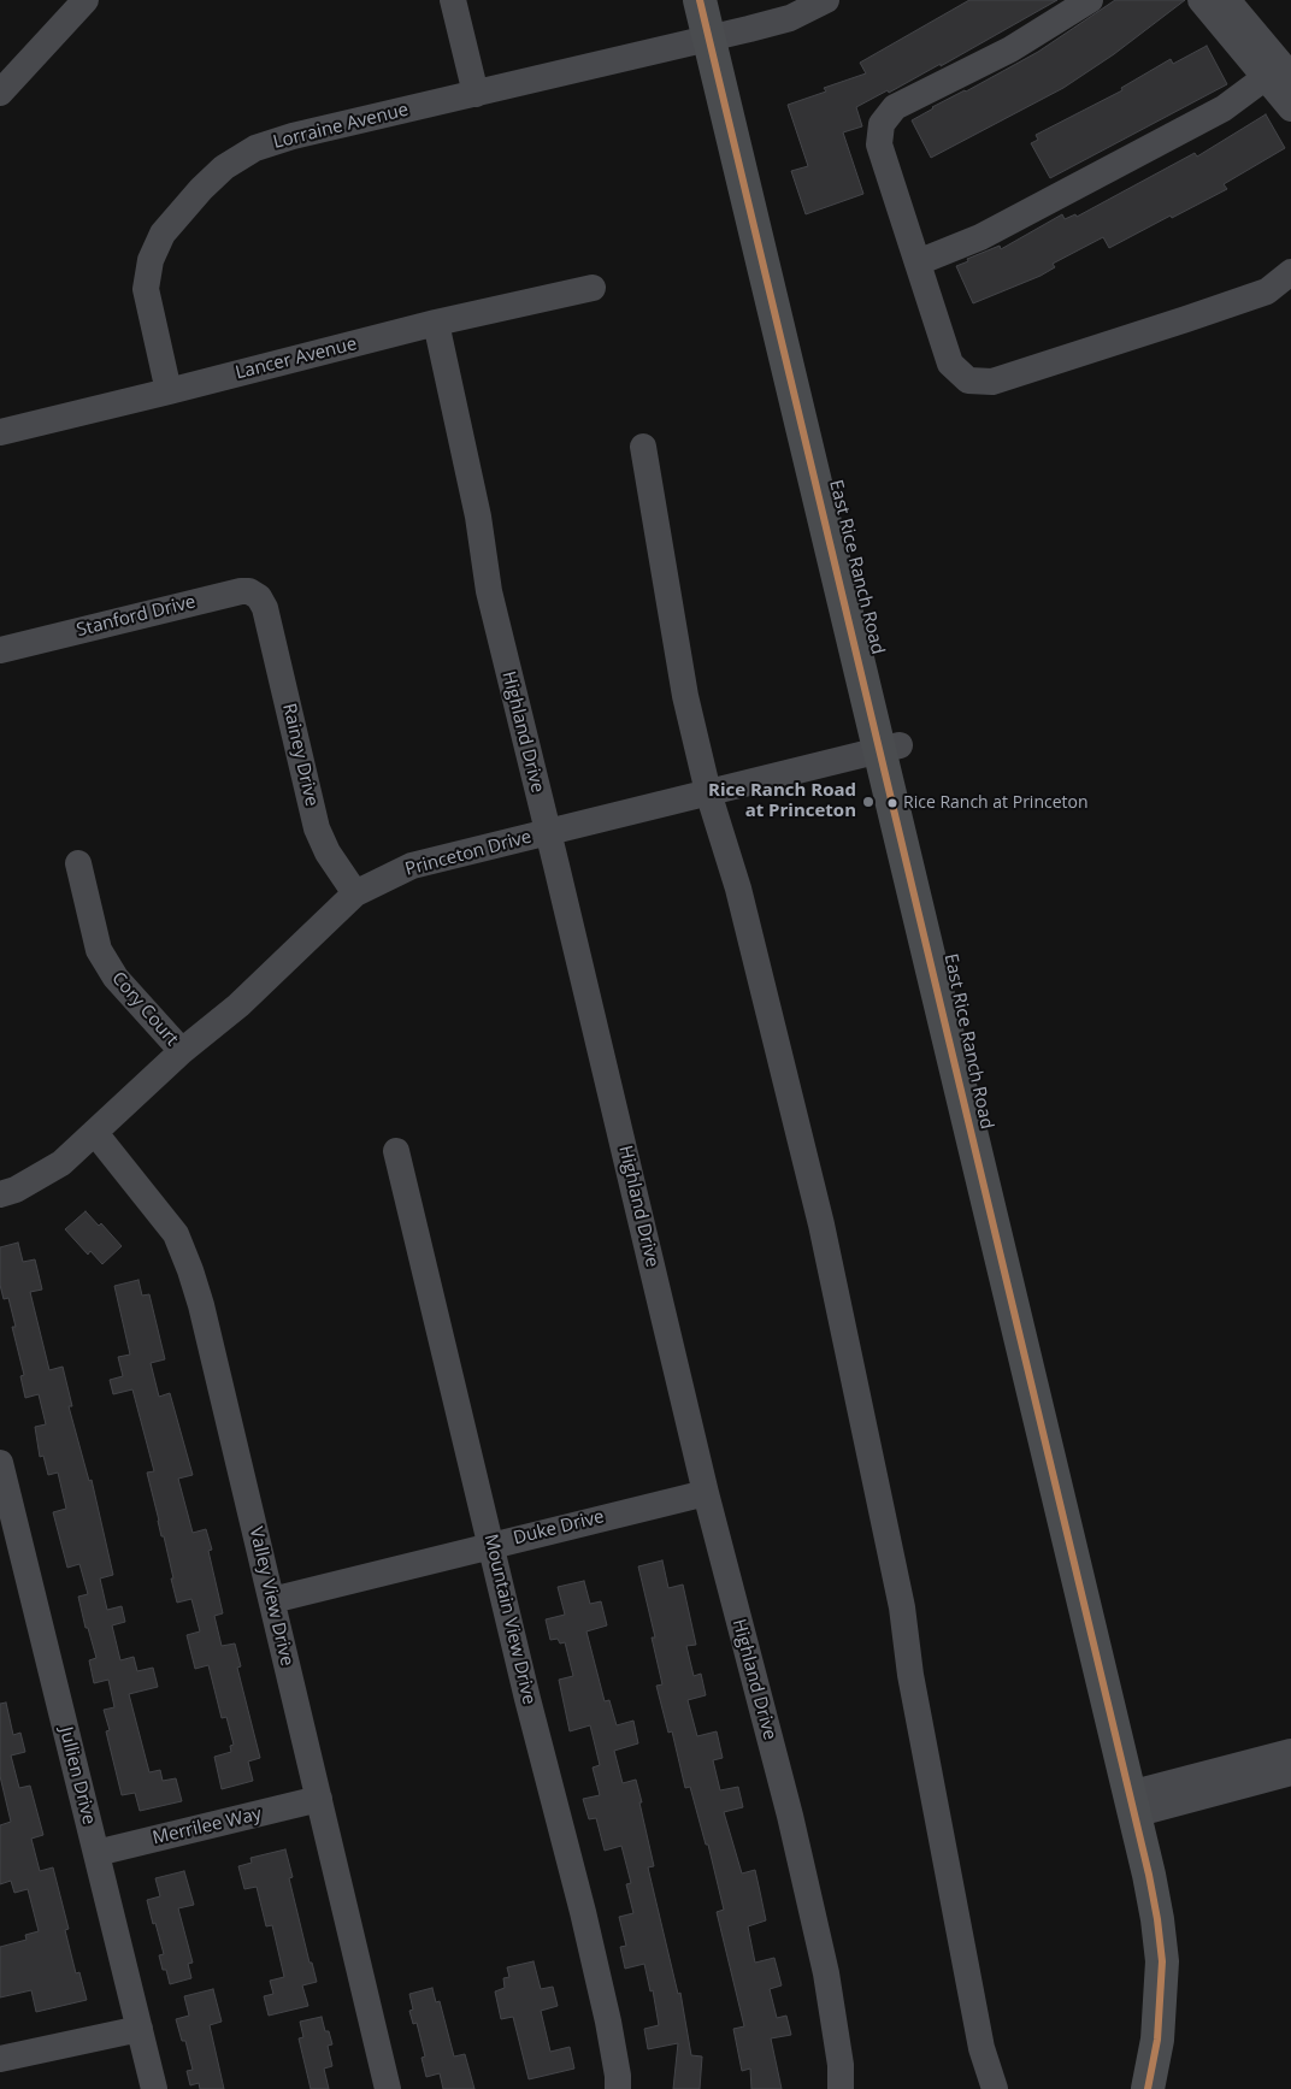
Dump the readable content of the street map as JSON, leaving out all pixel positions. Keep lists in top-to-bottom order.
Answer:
{
  "streets": {
    "main road": ["East Rice Ranch Road"],
    "street": [
      "Lorraine Avenue",
      "Lancer Avenue",
      "Stanford Drive",
      "Highland Drive",
      "Rainey Drive",
      "Princeton Drive",
      "Cory Court",
      "Duke Drive",
      "Valley View Drive",
      "Mountain View Drive",
      "Jullien Drive",
      "Merrilee Way"
    ]
  },
  "crossings": [
    ["Lorraine Avenue", "Lancer Avenue"],
    ["Lorraine Avenue", "East Rice Ranch Road"],
    ["Lancer Avenue", "Highland Drive"],
    ["East Rice Ranch Road", "Princeton Drive"],
    ["Stanford Drive", "Rainey Drive"],
    ["Highland Drive", "Princeton Drive"],
    ["Highland Drive", "Duke Drive"],
    ["Rainey Drive", "Princeton Drive"],
    ["Princeton Drive", "Cory Court"],
    ["Princeton Drive", "Valley View Drive"],
    ["Duke Drive", "Valley View Drive"],
    ["Duke Drive", "Mountain View Drive"],
    ["Valley View Drive", "Merrilee Way"],
    ["Jullien Drive", "Merrilee Way"]
  ],
  "places": ["Rice Ranch Road at Princeton", "Rice Ranch at Princeton"]
}
